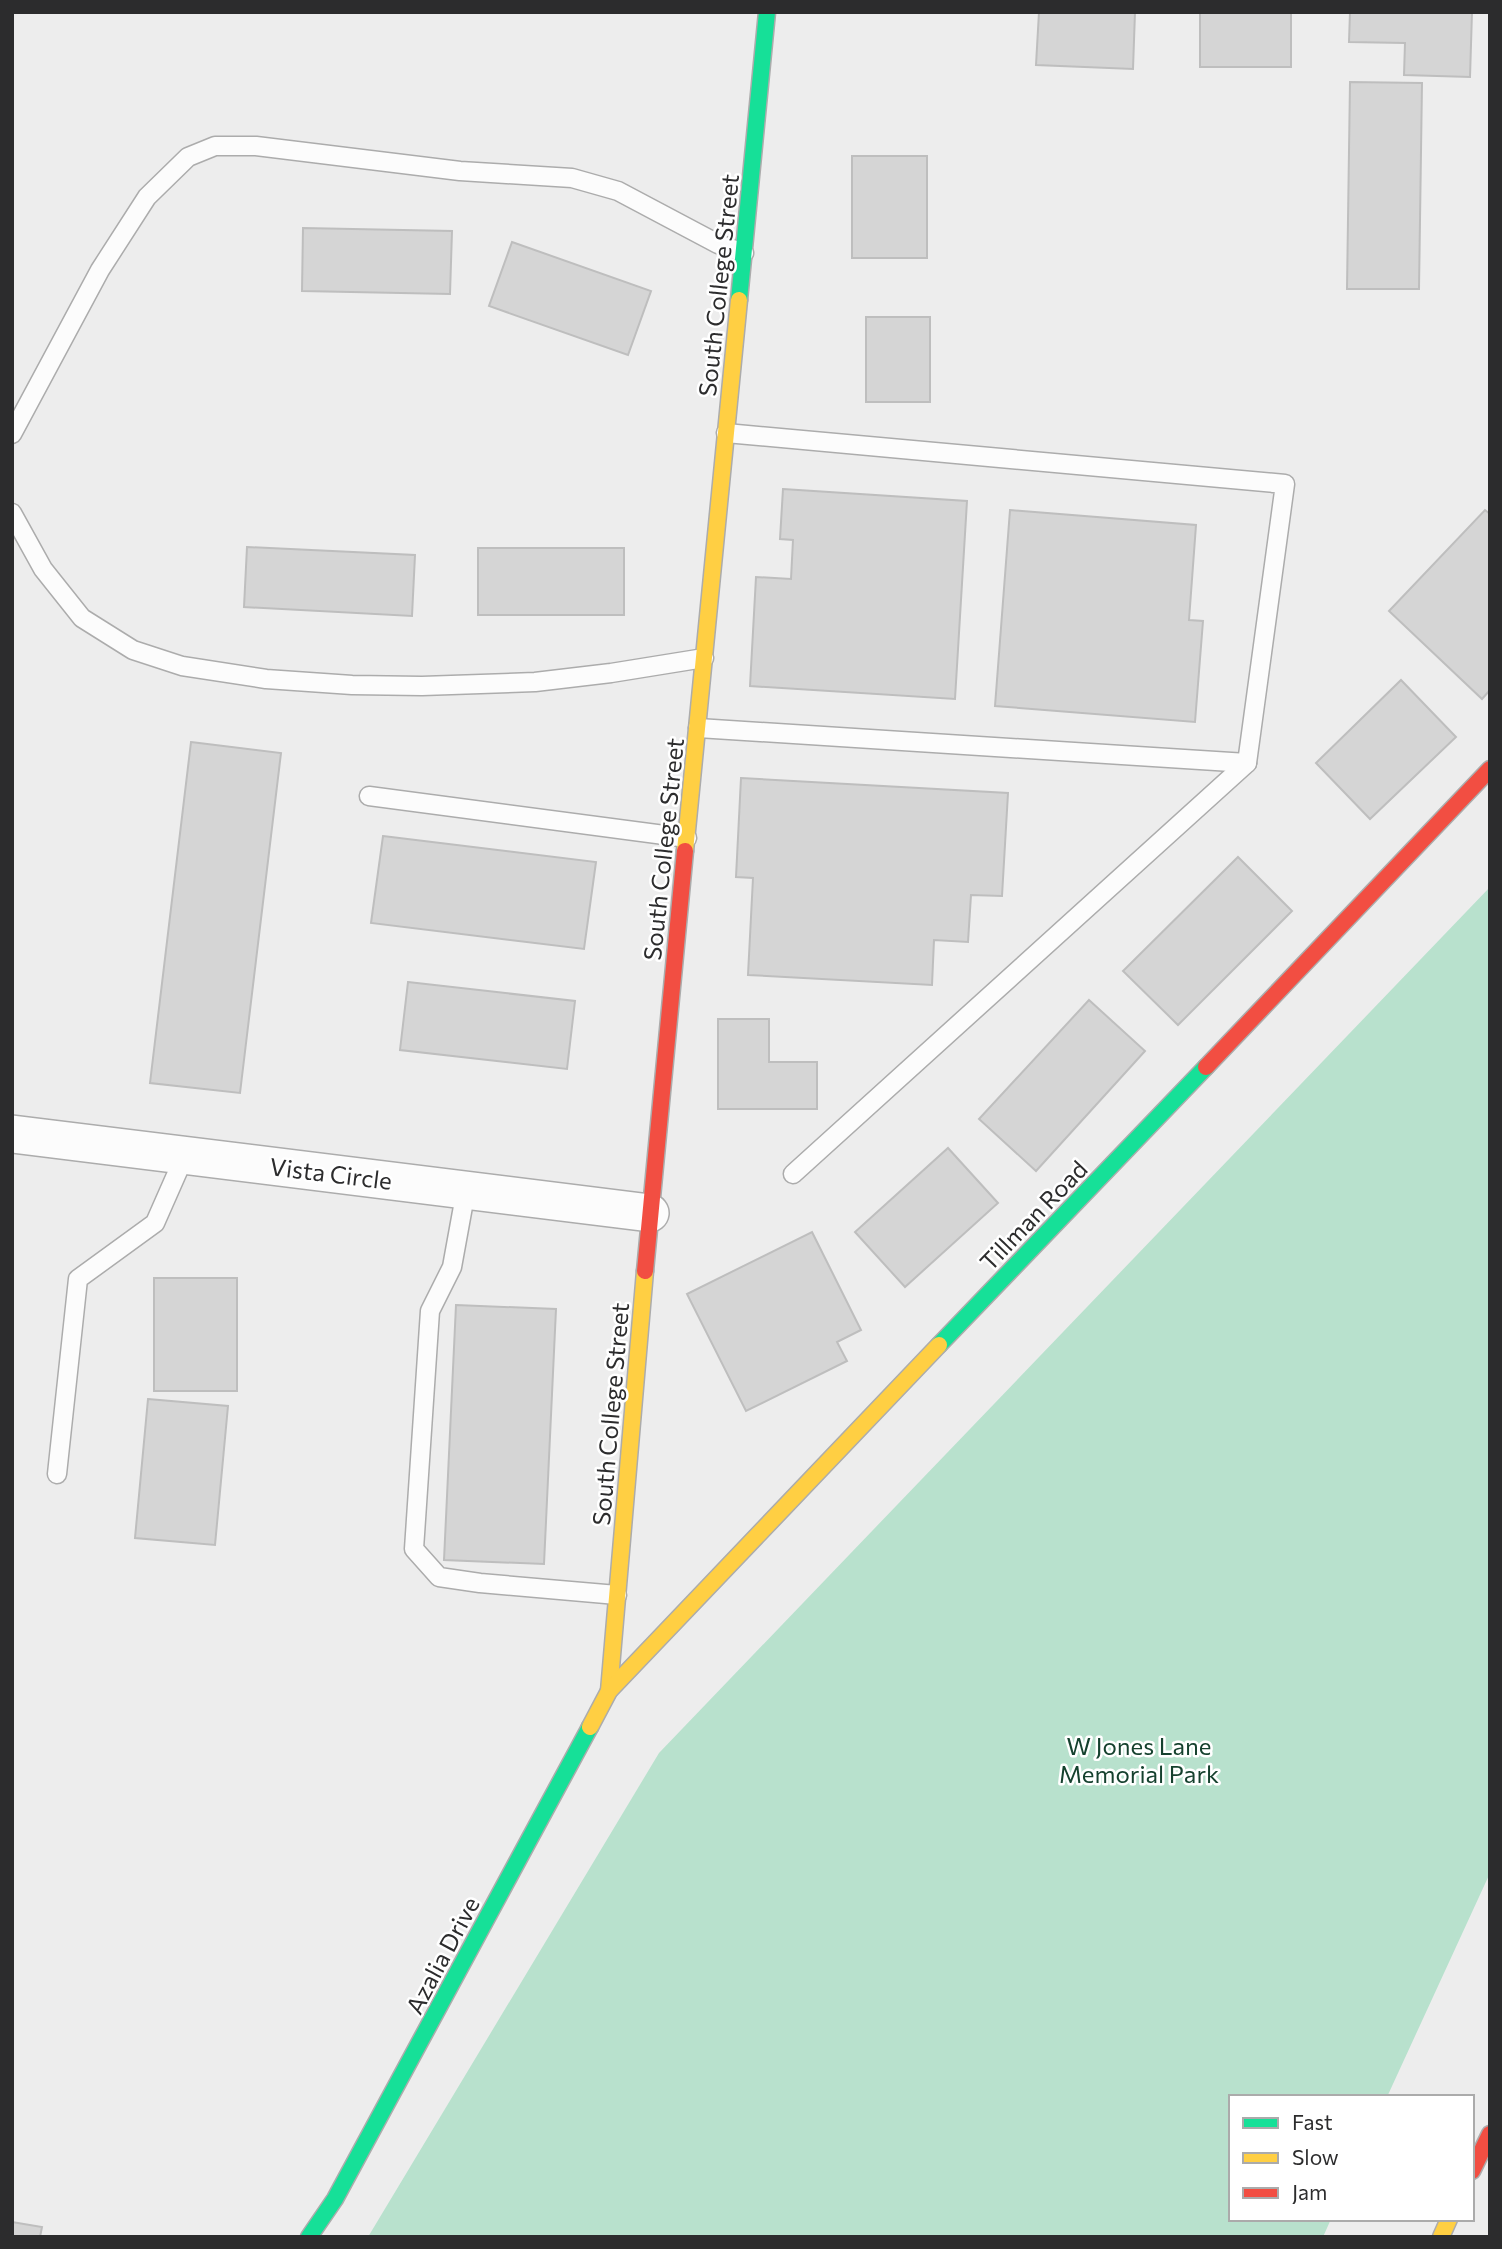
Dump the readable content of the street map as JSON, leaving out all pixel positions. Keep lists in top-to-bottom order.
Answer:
{
  "streets": {
    "street": [
      "South College Street",
      "Vista Circle",
      "Tillman Road",
      "Azalia Drive"
    ]
  },
  "crossings": [
    ["South College Street", "Vista Circle"],
    ["South College Street", "Tillman Road"],
    ["South College Street", "Azalia Drive"],
    ["Tillman Road", "Azalia Drive"]
  ],
  "parks": ["W Jones Lane Memorial Park"],
  "legend": ["Fast", "Slow", "Jam"]
}
